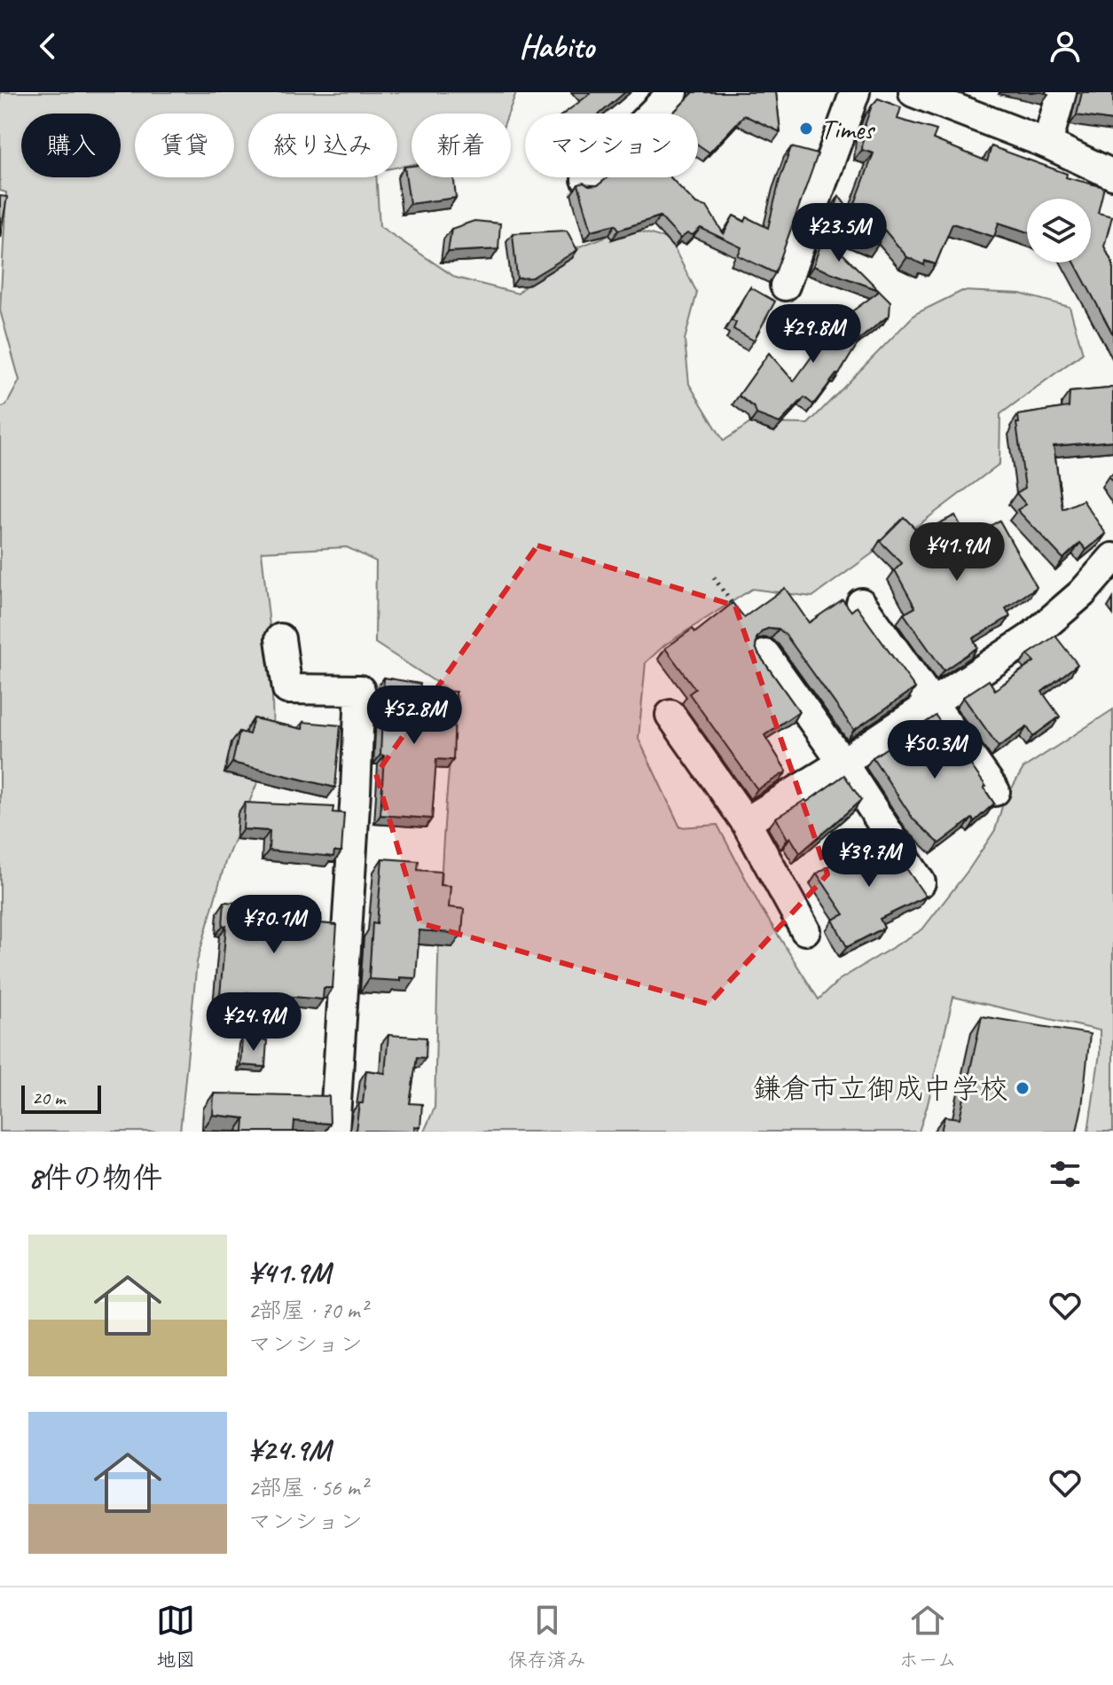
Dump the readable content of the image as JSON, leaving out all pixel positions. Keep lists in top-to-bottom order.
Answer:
{
  "places": ["Times", "鎌倉市立御成中学校"],
  "scale_bar": "20 m",
  "page": {
    "header": "Habito",
    "chip": [
      "購入",
      "賃貸",
      "絞り込み",
      "新着",
      "マンション"
    ],
    "price": [
      "¥23.5M",
      "¥29.8M",
      "¥41.9M",
      "¥52.8M",
      "¥50.3M",
      "¥39.7M",
      "¥70.1M",
      "¥24.9M"
    ],
    "scale": "20 m",
    "heading": "8件の物件",
    "list": [
      {
        "name": "¥41.9M",
        "note": "2部屋 · 70 m² · マンション"
      },
      {
        "name": "¥24.9M",
        "note": "2部屋 · 56 m² · マンション"
      }
    ],
    "tabs": ["地図", "保存済み", "ホーム"]
  }
}
